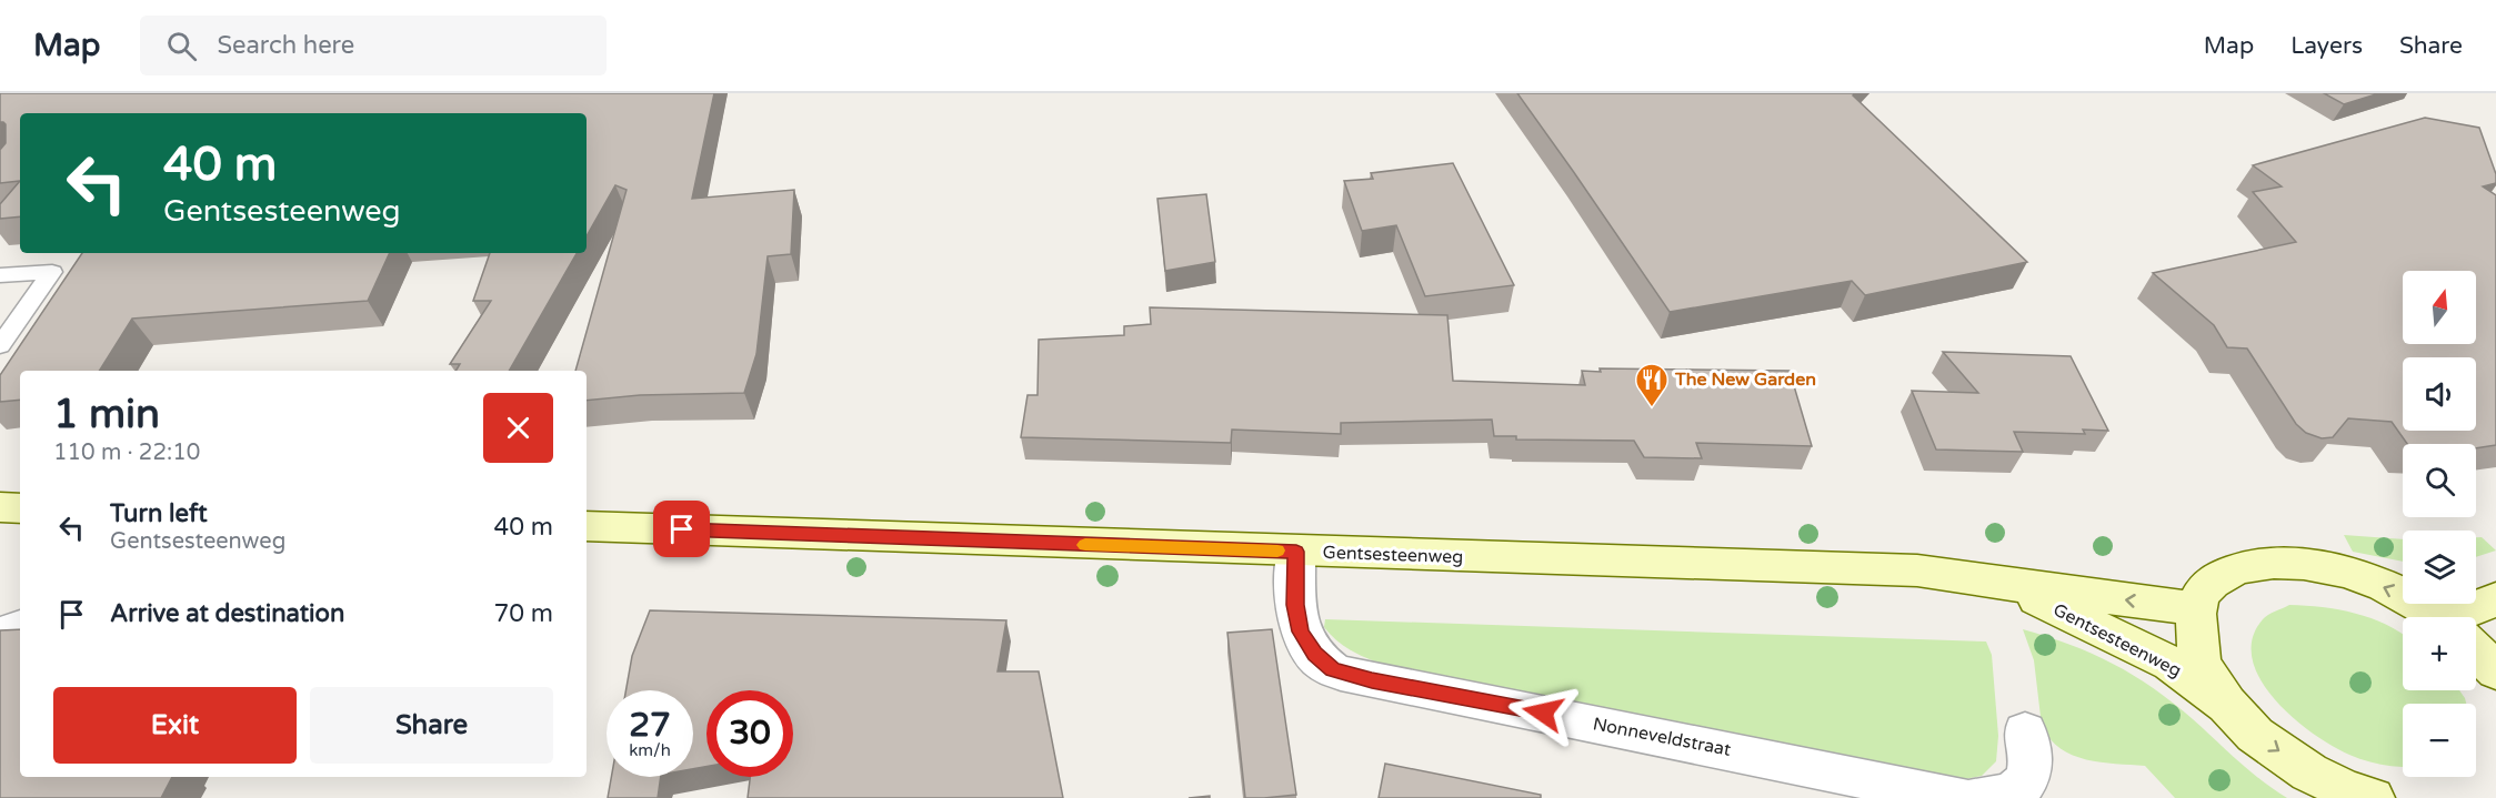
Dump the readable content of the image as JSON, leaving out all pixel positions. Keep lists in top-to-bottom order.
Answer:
{
  "streets": {
    "main road": ["Gentsesteenweg"],
    "street": ["Nonneveldstraat"]
  },
  "crossings": [
    ["Gentsesteenweg", "Nonneveldstraat"]
  ],
  "places": {
    "restaurant": ["The New Garden"]
  },
  "north": "top",
  "page": {
    "header": "Map",
    "search": "Search here",
    "nav": ["Map", "Layers", "Share"],
    "turn": ["40 m", "Gentsesteenweg"],
    "map_buttons": ["+", "−"],
    "heading": ["1 min", "110 m · 22:10"],
    "list": [
      {
        "name": "Turn left",
        "note": "Gentsesteenweg",
        "value": "40 m"
      },
      {
        "name": "Arrive at destination",
        "value": "70 m"
      }
    ],
    "buttons": ["Exit", "Share"],
    "speed": "27 km/h",
    "limit": "30"
  }
}
